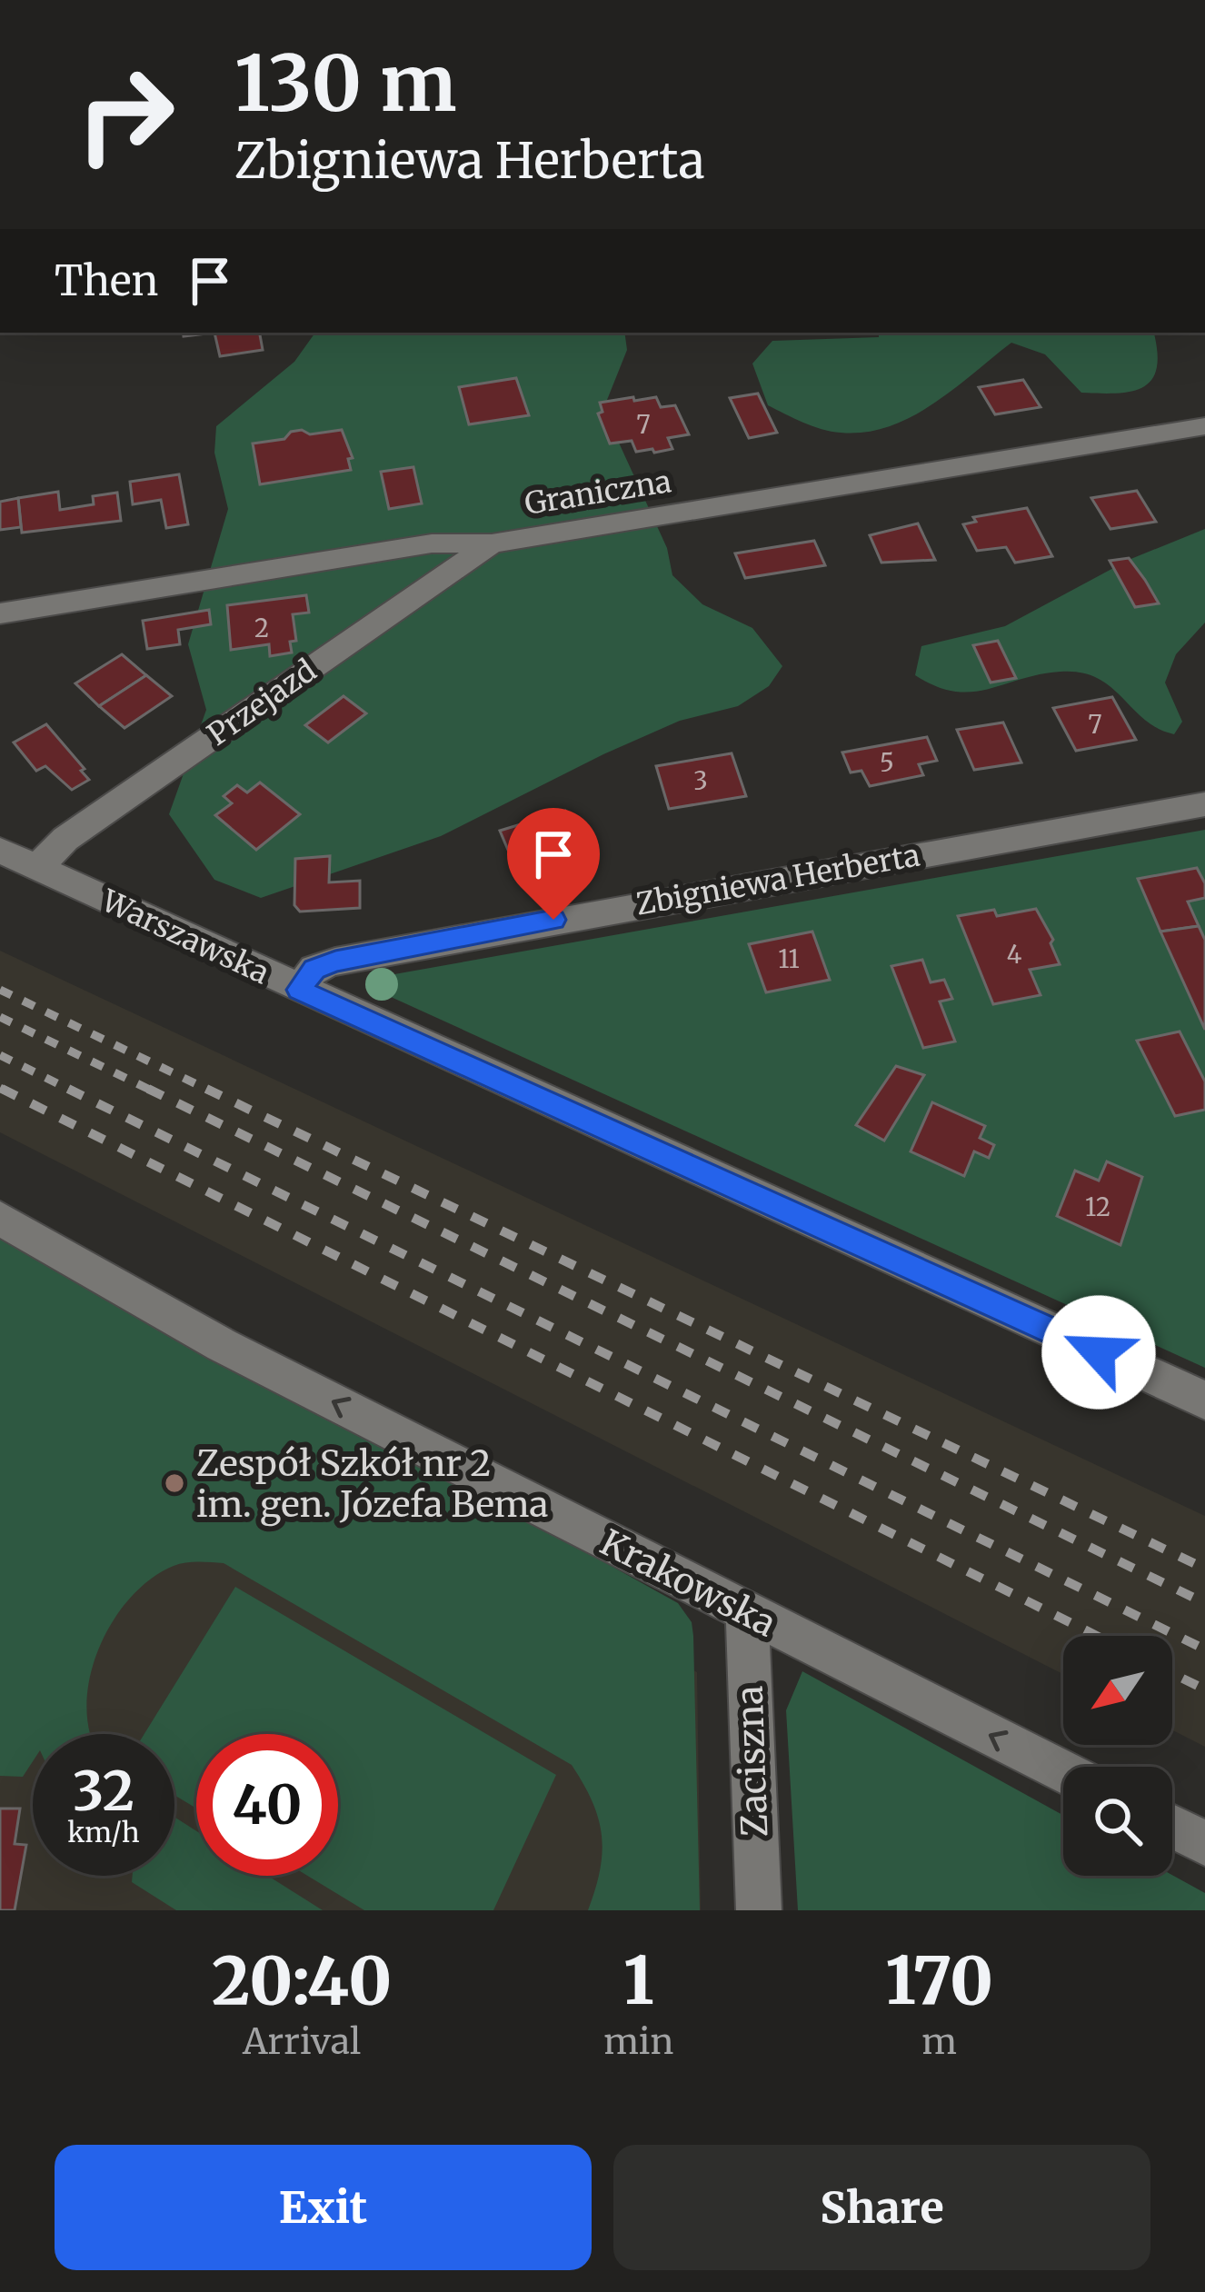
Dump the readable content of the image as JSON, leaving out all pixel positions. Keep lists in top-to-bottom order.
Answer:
{
  "streets": {
    "street": [
      "Graniczna",
      "Przejazd",
      "Zbigniewa Herberta",
      "Warszawska",
      "Krakowska",
      "Zaciszna"
    ]
  },
  "crossings": [
    ["Graniczna", "Przejazd"],
    ["Przejazd", "Warszawska"],
    ["Zbigniewa Herberta", "Warszawska"],
    ["Krakowska", "Zaciszna"]
  ],
  "one_way": ["Krakowska"],
  "places": ["Zespół Szkół nr 2 im. gen. Józefa Bema"],
  "house_numbers": [
    "7",
    "2",
    "7",
    "5",
    "3",
    "4",
    "11",
    "12"
  ],
  "north": "bottom left",
  "page": {
    "turn": ["130 m", "Zbigniewa Herberta"],
    "then": "Then",
    "speed": "32 km/h",
    "limit": "40",
    "eta": [
      "20:40",
      "Arrival",
      "1",
      "min",
      "170",
      "m"
    ],
    "buttons": ["Exit", "Share"]
  }
}
